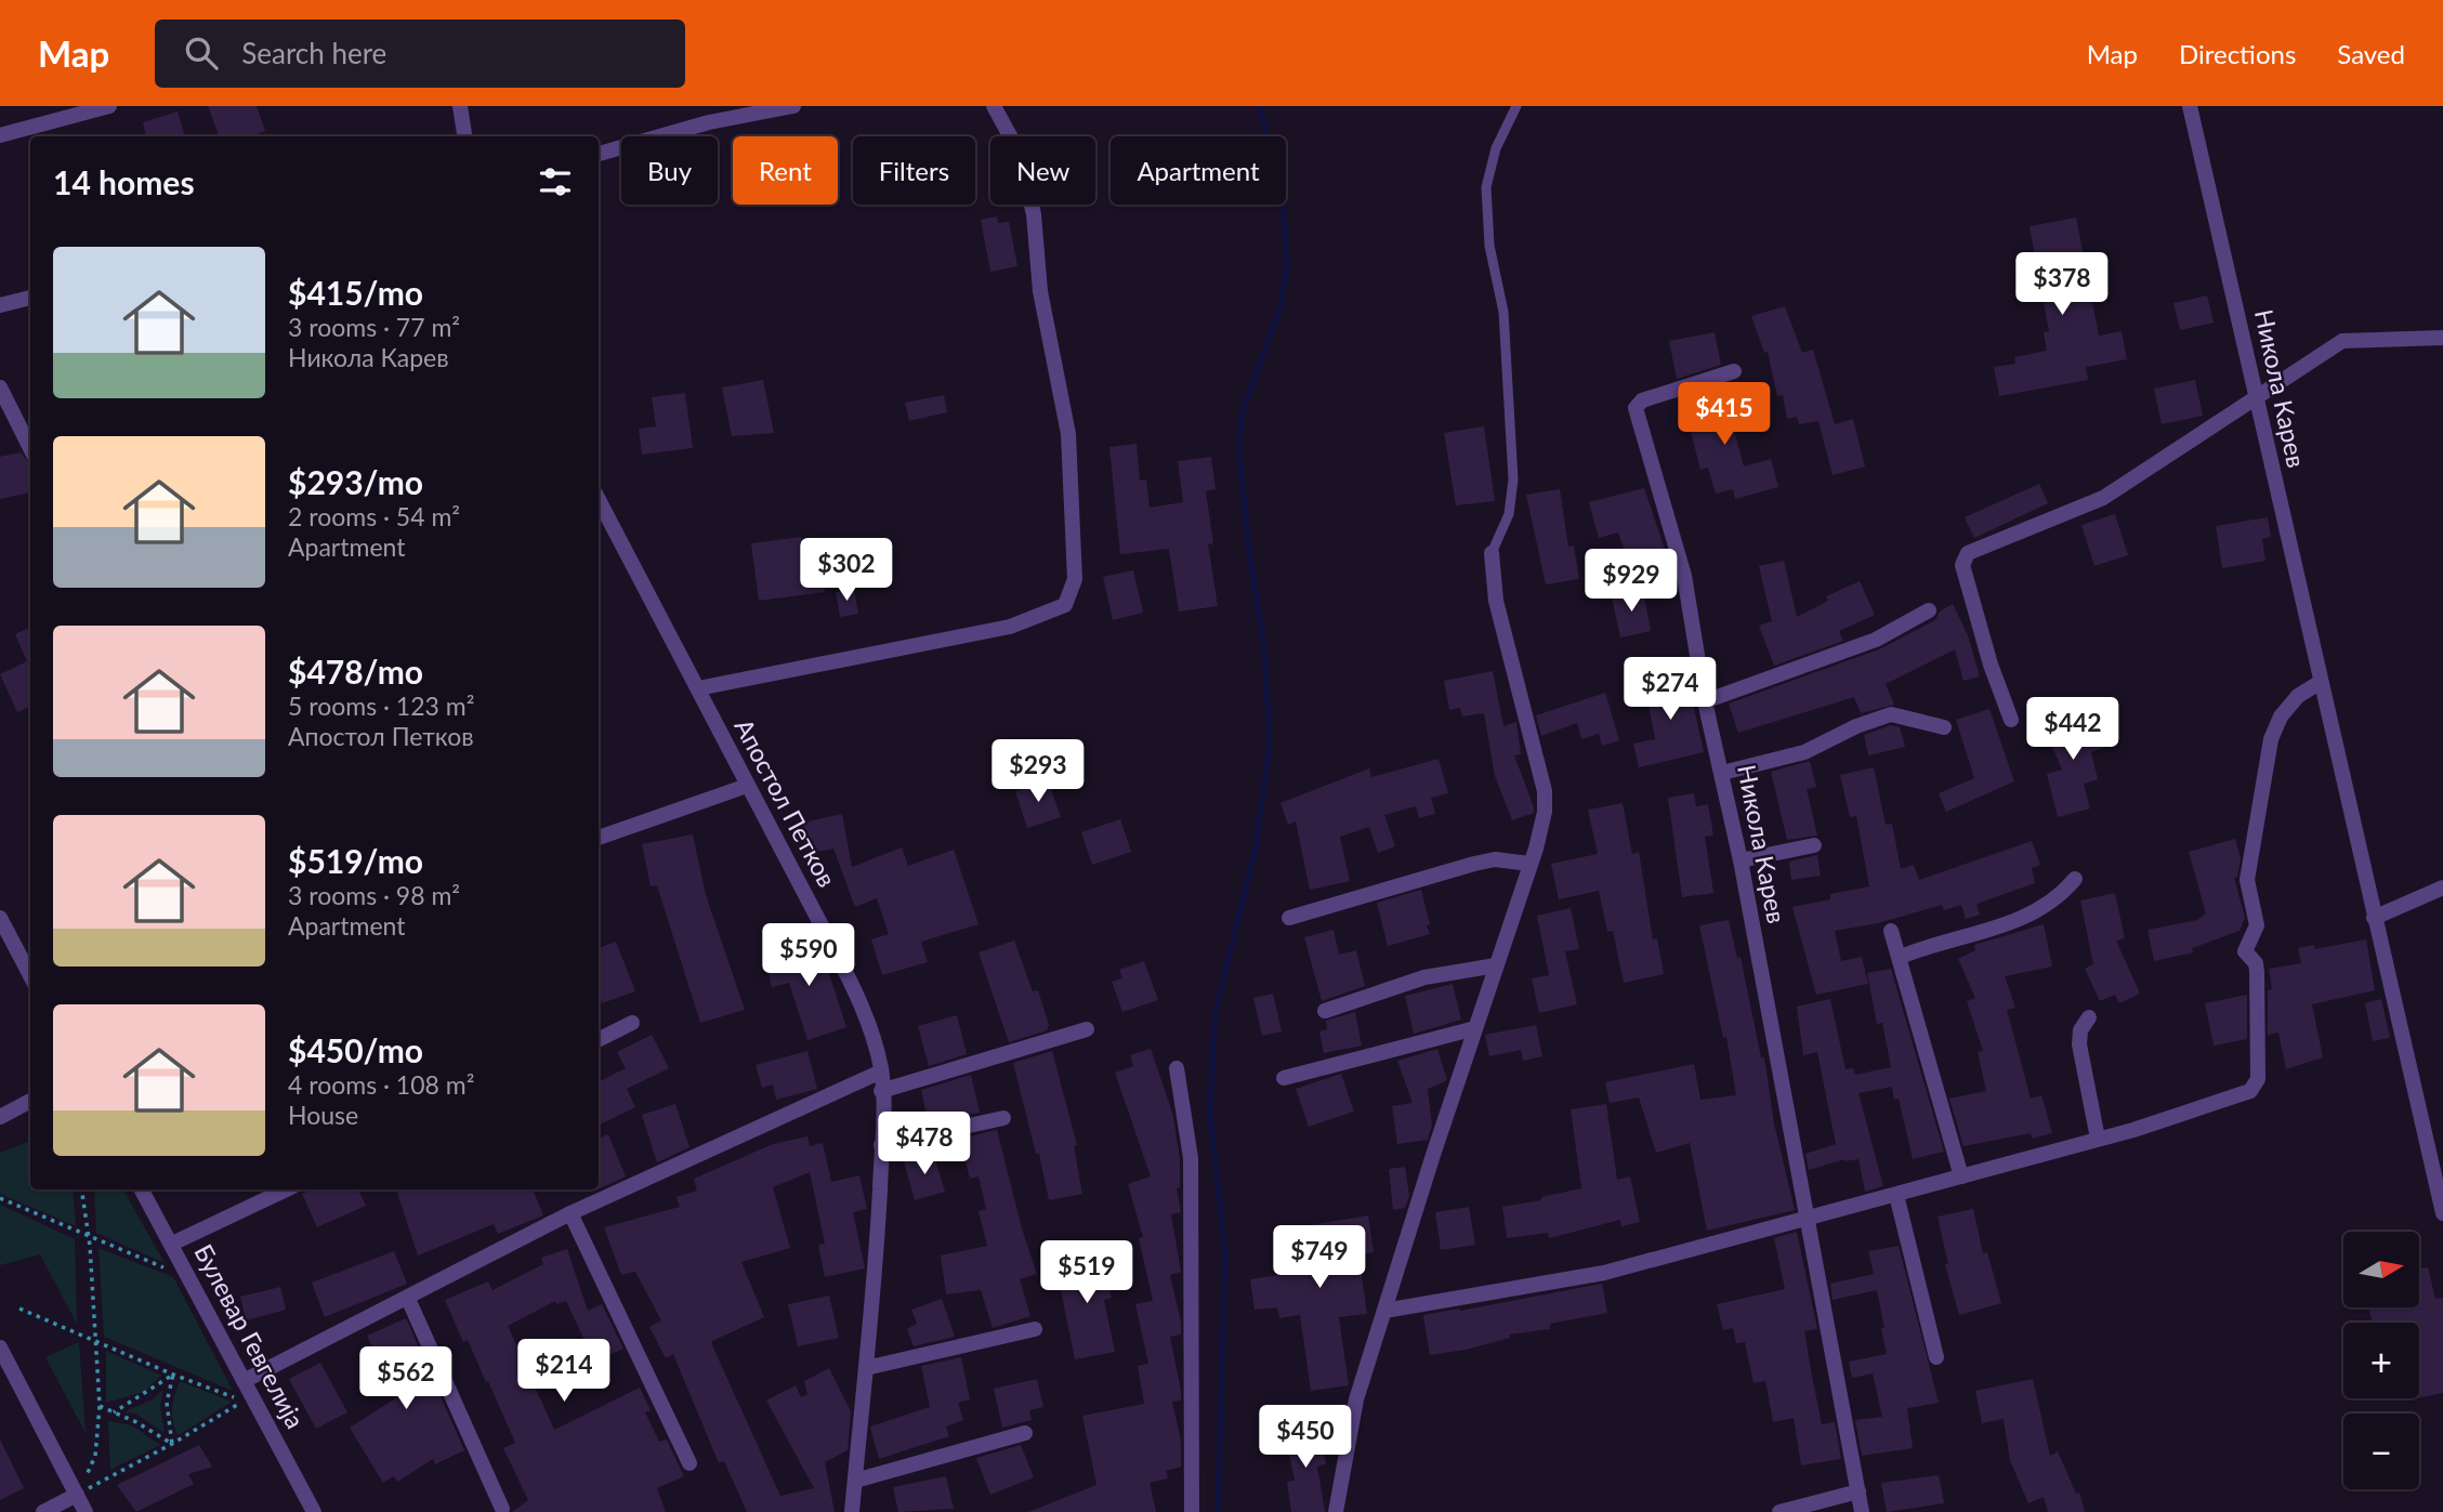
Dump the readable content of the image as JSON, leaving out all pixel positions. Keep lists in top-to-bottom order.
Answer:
{
  "streets": {
    "street": ["Никола Карев", "Апостол Петков", "Булевар Гевгелија"]
  },
  "north": "right",
  "page": {
    "header": "Map",
    "search": "Search here",
    "nav": ["Map", "Directions", "Saved"],
    "chip": [
      "Buy",
      "Rent",
      "Filters",
      "New",
      "Apartment"
    ],
    "heading": "14 homes",
    "list": [
      {
        "name": "$415/mo",
        "note": "3 rooms · 77 m² · Никола Карев"
      },
      {
        "name": "$293/mo",
        "note": "2 rooms · 54 m² · Apartment"
      },
      {
        "name": "$478/mo",
        "note": "5 rooms · 123 m² · Апостол Петков"
      },
      {
        "name": "$519/mo",
        "note": "3 rooms · 98 m² · Apartment"
      },
      {
        "name": "$450/mo",
        "note": "4 rooms · 108 m² · House"
      }
    ],
    "price": [
      "$378",
      "$415",
      "$302",
      "$929",
      "$274",
      "$442",
      "$293",
      "$590",
      "$478",
      "$749",
      "$519",
      "$214",
      "$562",
      "$450"
    ],
    "map_buttons": ["+", "−"]
  }
}
